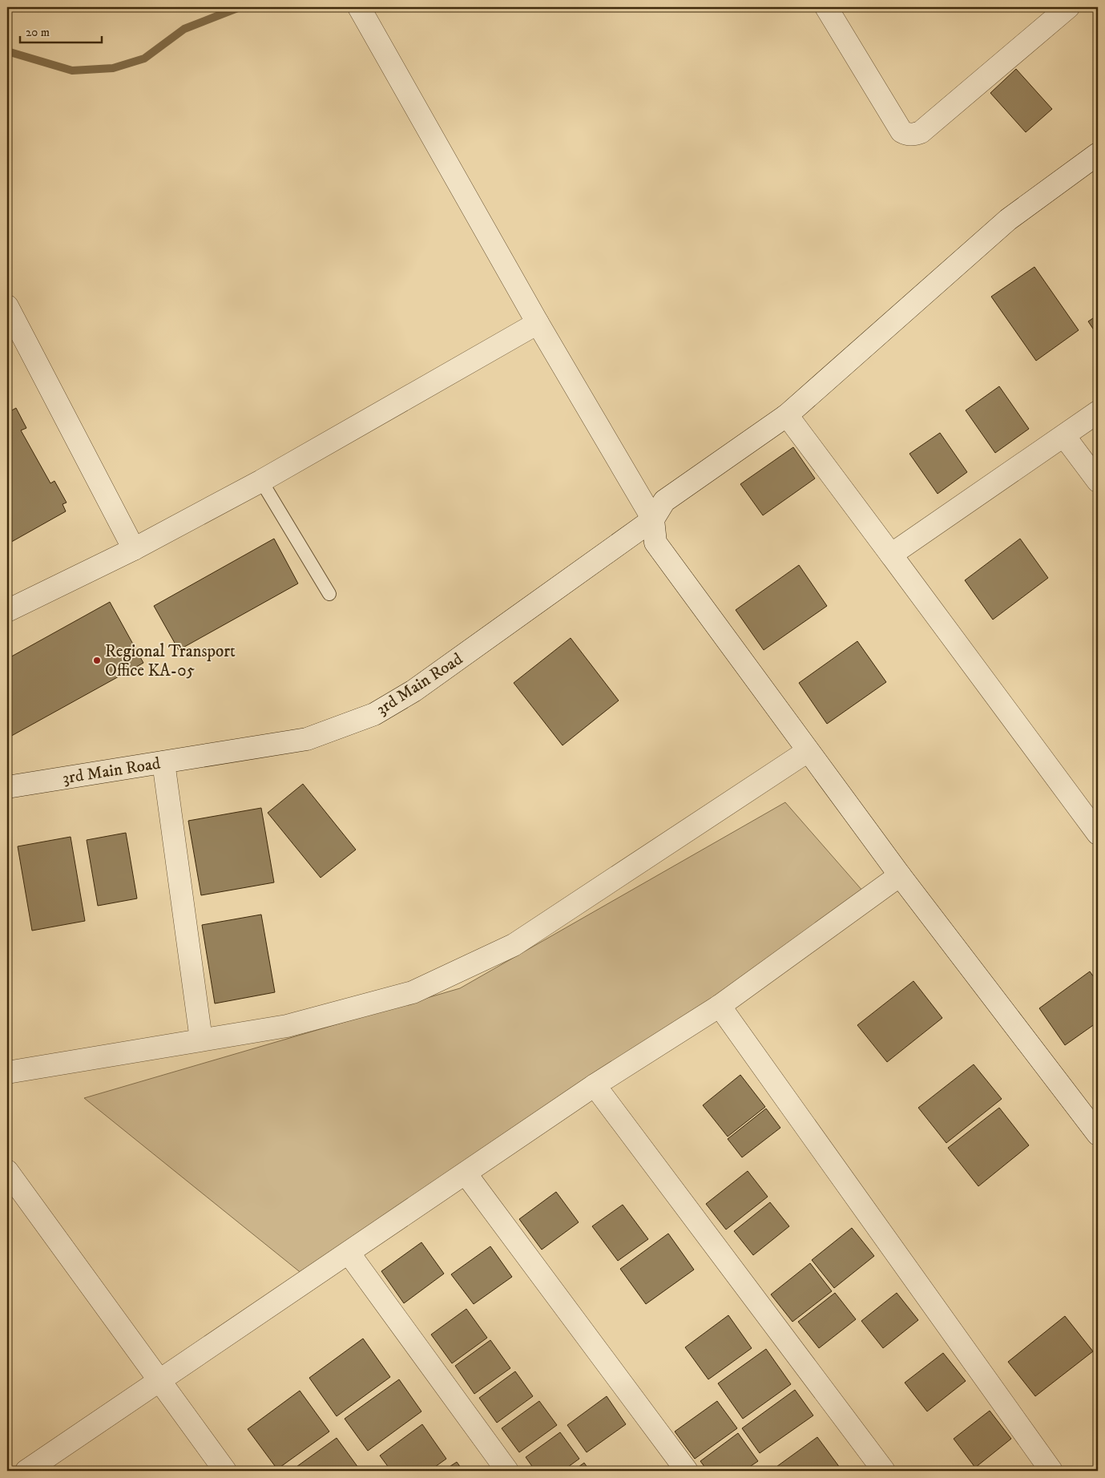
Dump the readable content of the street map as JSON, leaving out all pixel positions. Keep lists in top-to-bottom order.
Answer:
{
  "streets": {
    "street": ["3rd Main Road"]
  },
  "places": ["Regional Transport Office KA-05"],
  "scale_bar": "20 m"
}
